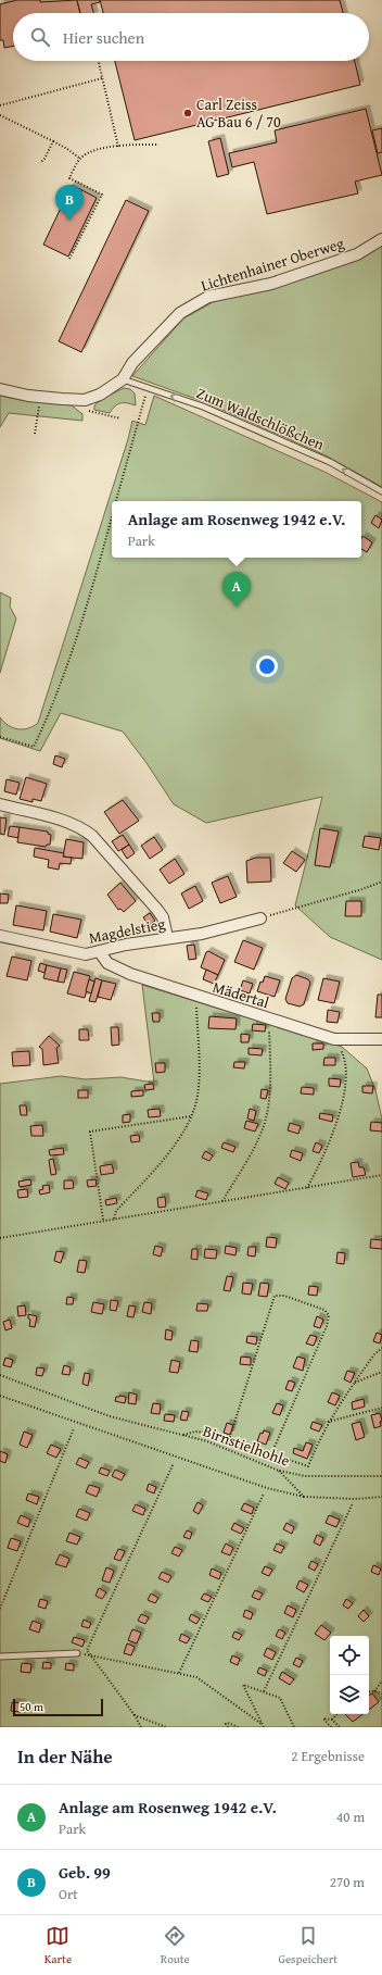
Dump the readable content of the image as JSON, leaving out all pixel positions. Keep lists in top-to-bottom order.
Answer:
{
  "streets": {
    "street": ["Lichtenhainer Oberweg", "Magdelstieg", "Mädertal"],
    "lane": ["Zum Waldschlößchen"],
    "path": ["Birnstielhohle"]
  },
  "crossings": [
    ["Lichtenhainer Oberweg", "Zum Waldschlößchen"],
    ["Magdelstieg", "Mädertal"]
  ],
  "one_way": ["Zum Waldschlößchen"],
  "places": ["Carl Zeiss AG Bau 6 / 70"],
  "scale_bar": "50 m",
  "page": {
    "search": "Hier suchen",
    "pins": ["B", "A"],
    "popup": ["Anlage am Rosenweg 1942 e.V.", "Park"],
    "scale": "50 m",
    "heading": ["In der Nähe", "2 Ergebnisse"],
    "list": [
      {
        "mark": "A",
        "name": "Anlage am Rosenweg 1942 e.V.",
        "note": "Park",
        "value": "40 m"
      },
      {
        "mark": "B",
        "name": "Geb. 99",
        "note": "Ort",
        "value": "270 m"
      }
    ],
    "nav": ["Karte", "Route", "Gespeichert"]
  }
}
